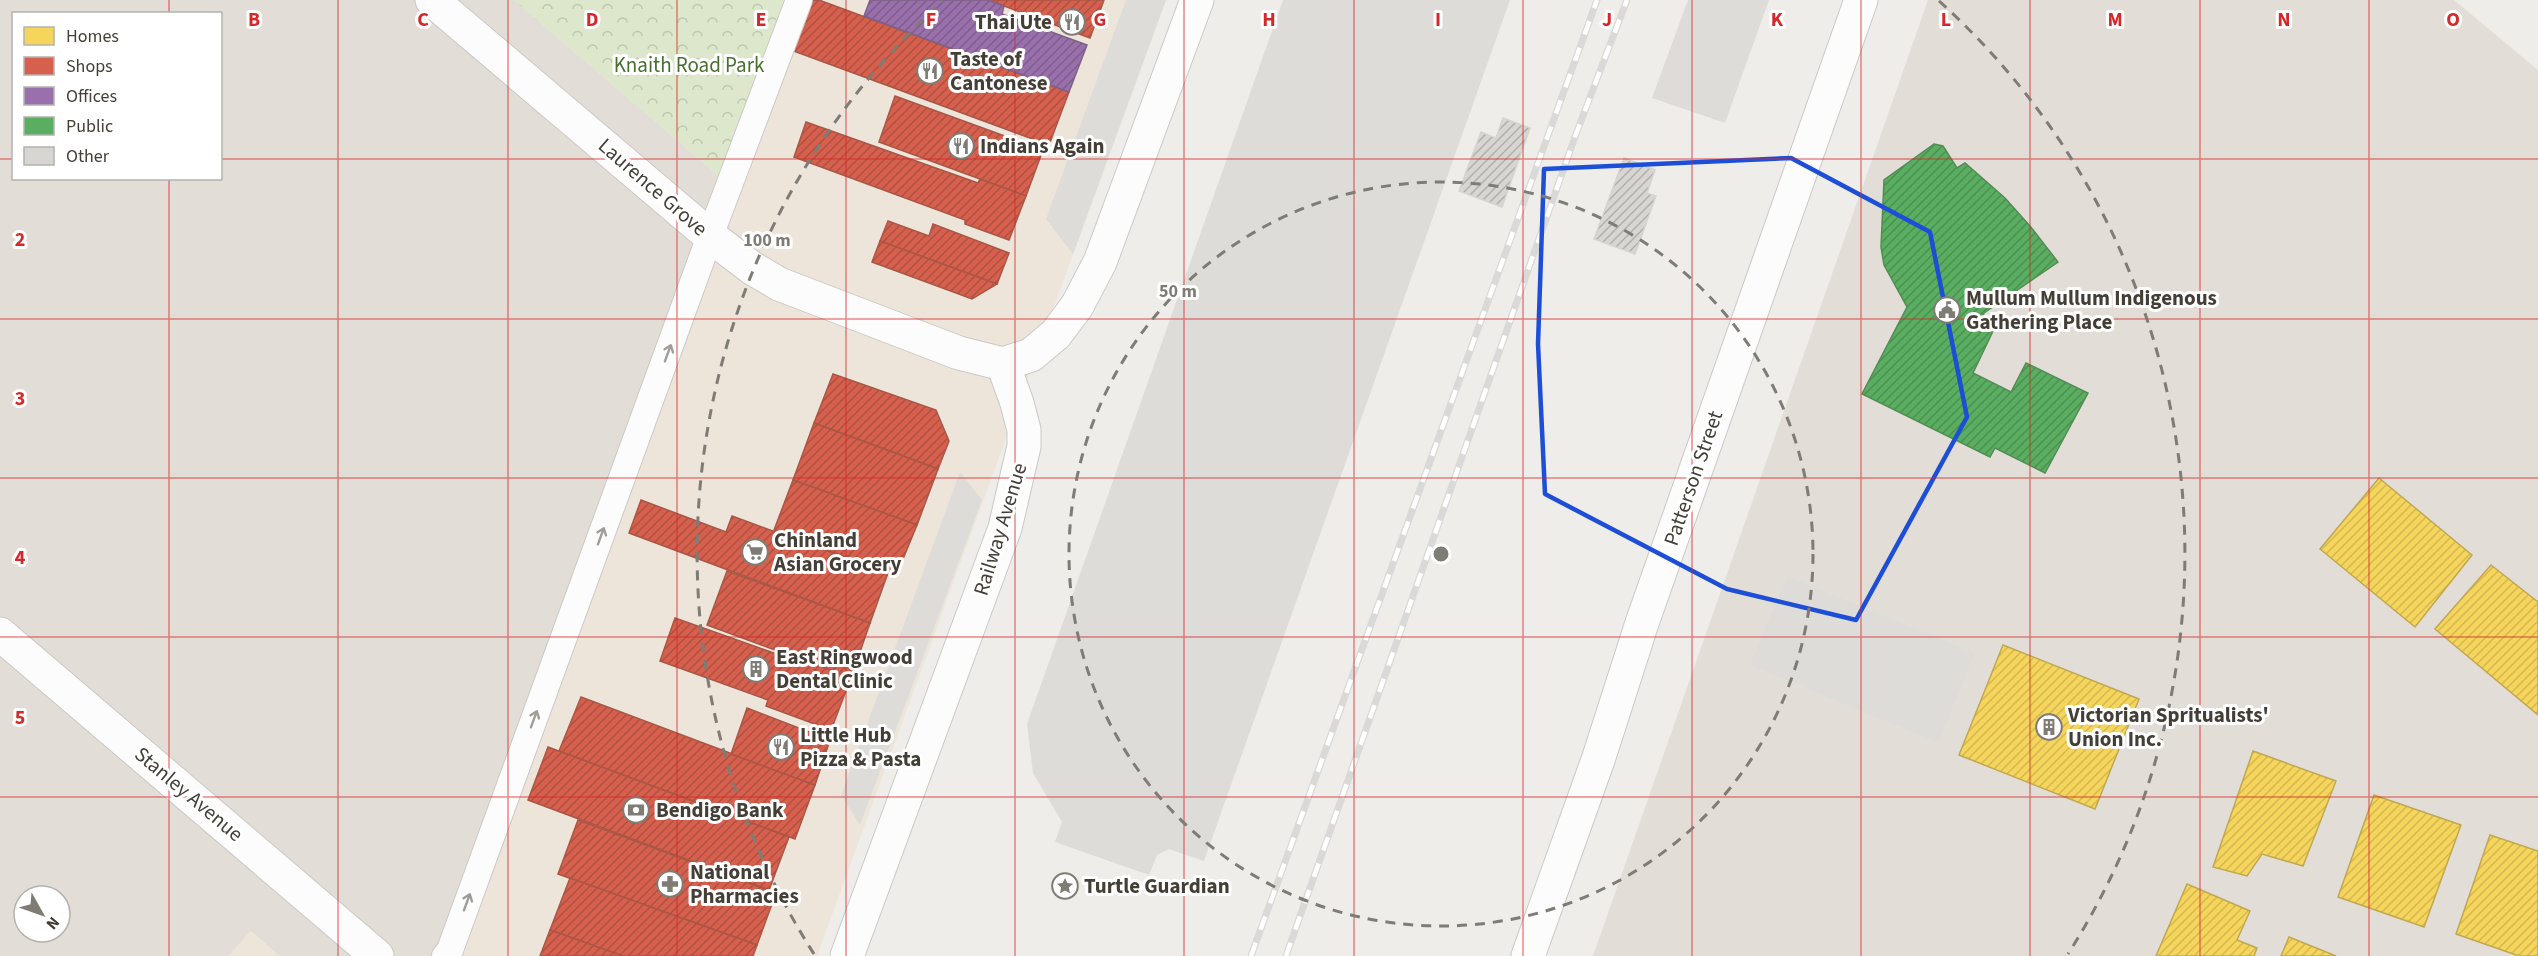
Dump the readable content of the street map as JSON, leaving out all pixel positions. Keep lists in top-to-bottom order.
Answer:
{
  "streets": {
    "street": [
      "Laurence Grove",
      "Patterson Street",
      "Railway Avenue",
      "Stanley Avenue"
    ]
  },
  "crossings": [
    ["Laurence Grove", "Railway Avenue"]
  ],
  "parks": ["Knaith Road Park"],
  "places": {
    "restaurant": [
      "Thai Ute",
      "Taste of Cantonese",
      "Indians Again",
      "Little Hub Pizza & Pasta"
    ],
    "public building": ["Mullum Mullum Indigenous Gathering Place"],
    "supermarket": ["Chinland Asian Grocery"],
    "building": ["East Ringwood Dental Clinic", "Victorian Spritualists' Union Inc."],
    "bank": ["Bendigo Bank"],
    "pharmacy": ["National Pharmacies"],
    "place": ["Turtle Guardian"]
  },
  "legend": [
    "Homes",
    "Shops",
    "Offices",
    "Public",
    "Other"
  ],
  "north": "bottom right",
  "grid": {
    "columns": [
      "B",
      "C",
      "D",
      "E",
      "F",
      "G",
      "H",
      "I",
      "J",
      "K",
      "L",
      "M",
      "N",
      "O"
    ],
    "rows": [
      "2",
      "3",
      "4",
      "5"
    ]
  },
  "rings": ["100 m", "50 m"]
}
